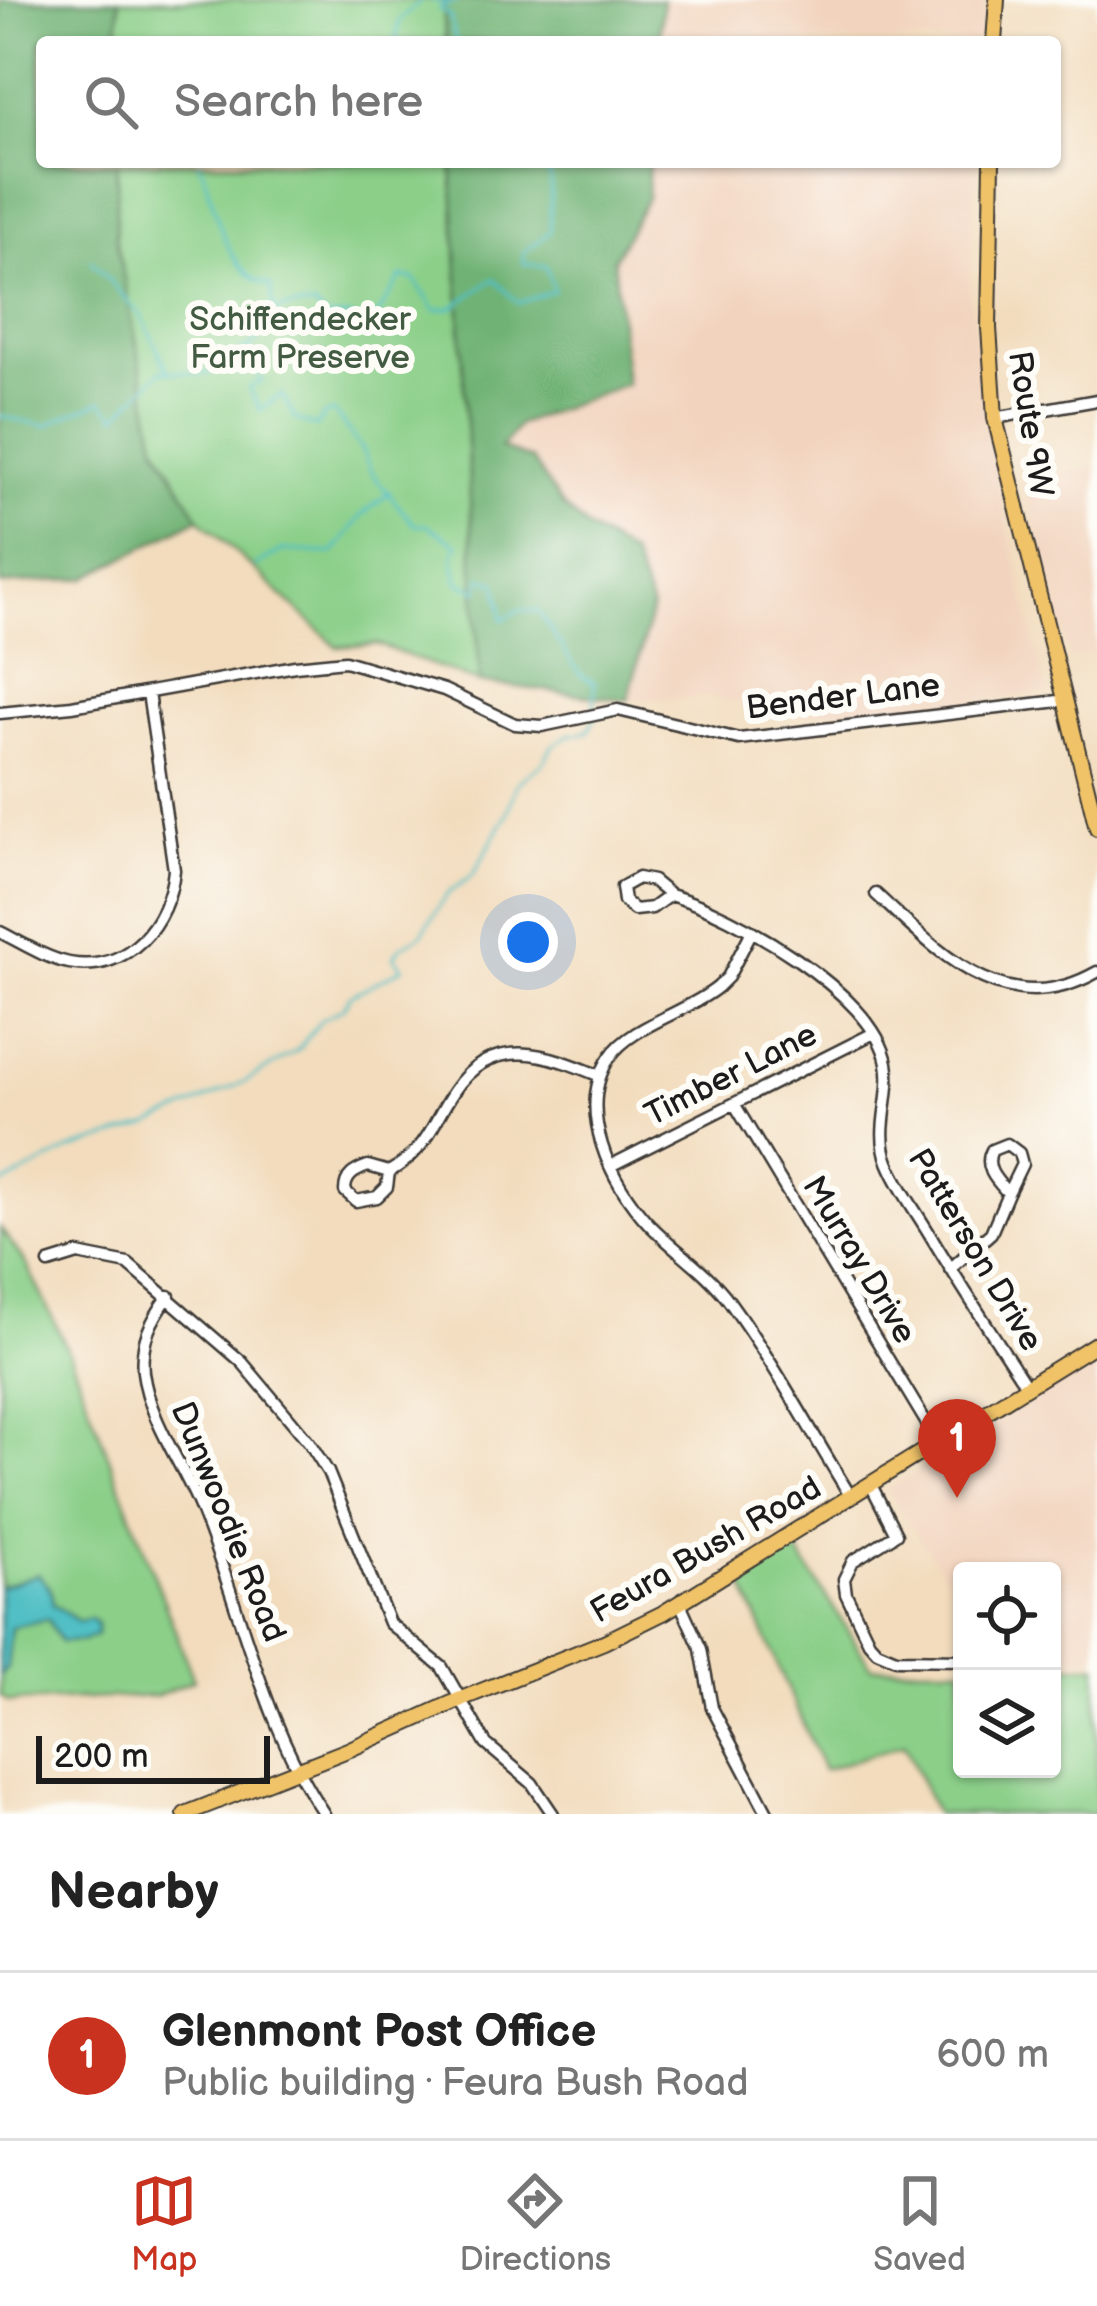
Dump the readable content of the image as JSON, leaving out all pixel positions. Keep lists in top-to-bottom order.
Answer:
{
  "streets": {
    "main road": ["Route 9W", "Feura Bush Road"],
    "street": [
      "Bender Lane",
      "Timber Lane",
      "Patterson Drive",
      "Murray Drive",
      "Dunwoodie Road"
    ]
  },
  "crossings": [
    ["Route 9W", "Bender Lane"],
    ["Timber Lane", "Patterson Drive"],
    ["Timber Lane", "Murray Drive"],
    ["Patterson Drive", "Feura Bush Road"],
    ["Murray Drive", "Feura Bush Road"],
    ["Dunwoodie Road", "Feura Bush Road"]
  ],
  "parks": ["Schiffendecker Farm Preserve"],
  "scale_bar": "200 m",
  "page": {
    "search": "Search here",
    "pins": "1",
    "scale": "200 m",
    "heading": "Nearby",
    "list": [
      {
        "mark": "1",
        "name": "Glenmont Post Office",
        "note": "Public building · Feura Bush Road",
        "value": "600 m"
      }
    ],
    "nav": ["Map", "Directions", "Saved"]
  }
}
